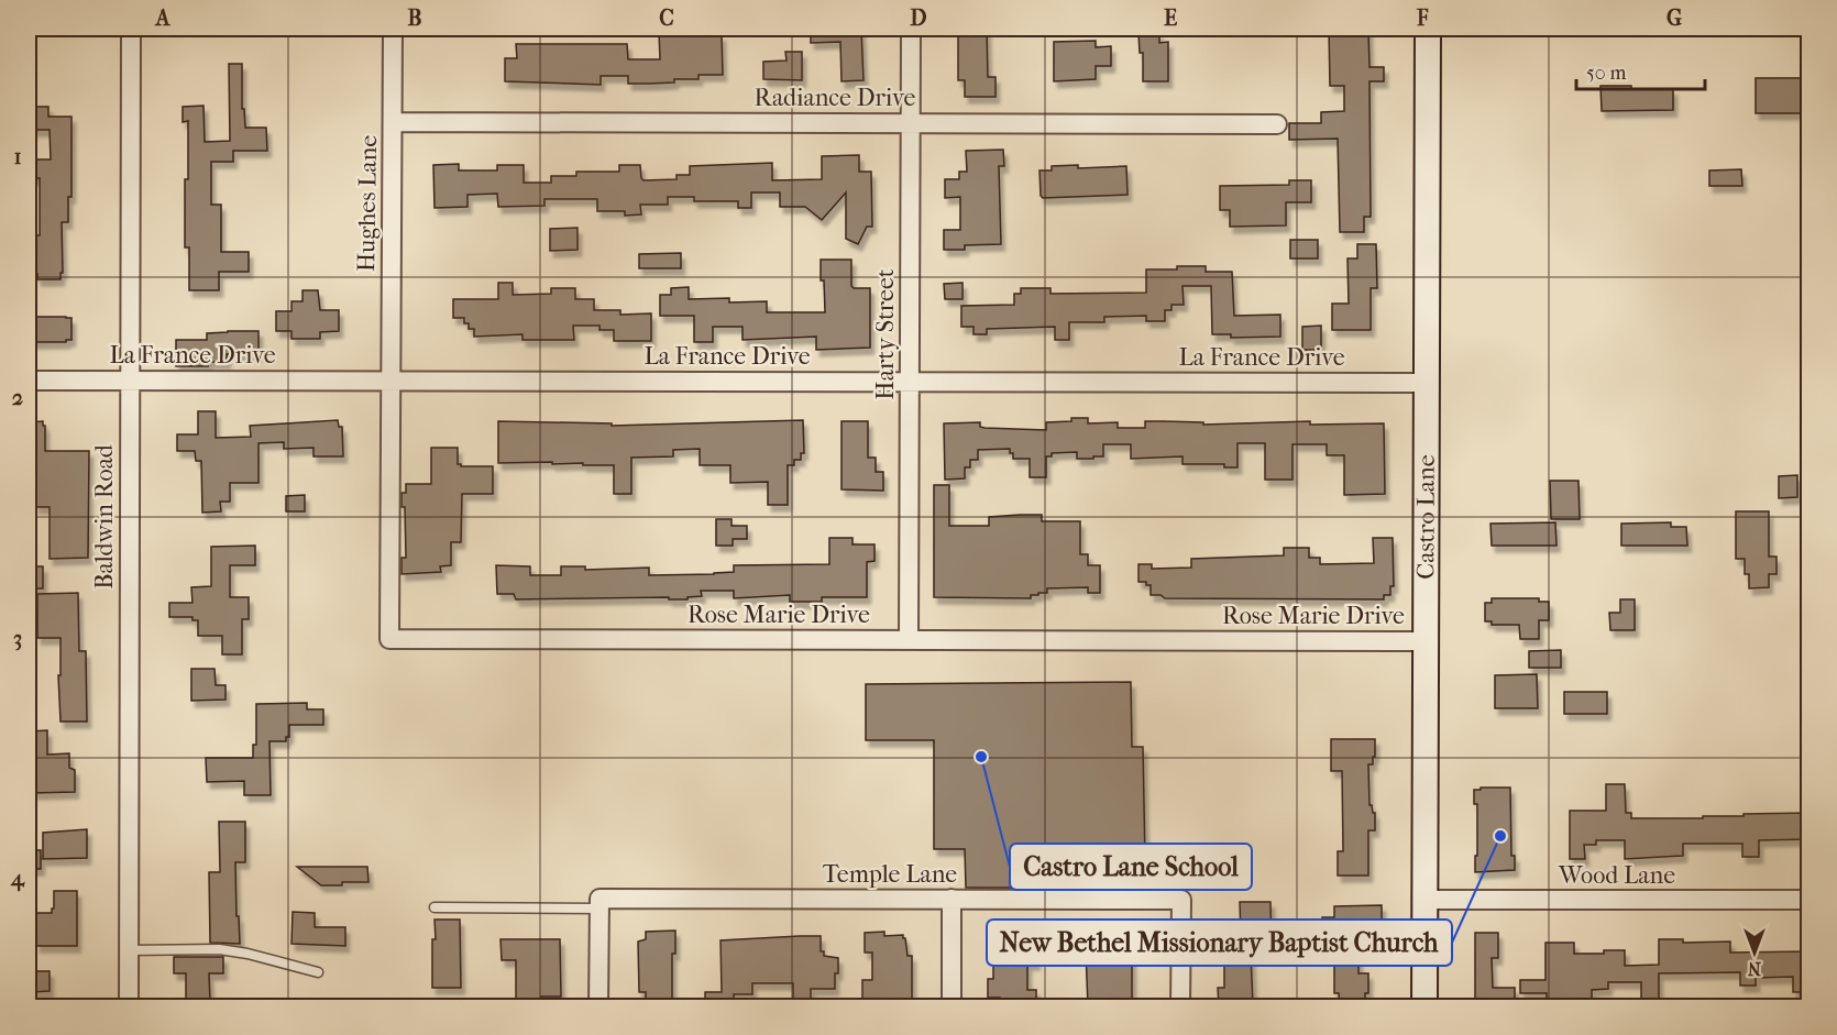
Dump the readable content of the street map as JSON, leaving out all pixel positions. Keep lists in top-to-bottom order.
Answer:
{
  "streets": {
    "street": [
      "Radiance Drive",
      "Hughes Lane",
      "Harty Street",
      "La France Drive",
      "Baldwin Road",
      "Castro Lane",
      "Rose Marie Drive",
      "Temple Lane",
      "Wood Lane"
    ]
  },
  "crossings": [
    ["Radiance Drive", "Hughes Lane"],
    ["Radiance Drive", "Harty Street"],
    ["Hughes Lane", "La France Drive"],
    ["Hughes Lane", "Rose Marie Drive"],
    ["Harty Street", "La France Drive"],
    ["Harty Street", "Rose Marie Drive"],
    ["La France Drive", "Baldwin Road"],
    ["La France Drive", "Castro Lane"],
    ["La France Drive", "Rose Marie Drive"],
    ["Castro Lane", "Rose Marie Drive"],
    ["Castro Lane", "Wood Lane"]
  ],
  "places": ["Castro Lane School", "New Bethel Missionary Baptist Church"],
  "scale_bar": "50 m",
  "north": "bottom",
  "grid": {
    "columns": [
      "A",
      "B",
      "C",
      "D",
      "E",
      "F",
      "G"
    ],
    "rows": [
      "1",
      "2",
      "3",
      "4"
    ]
  }
}
